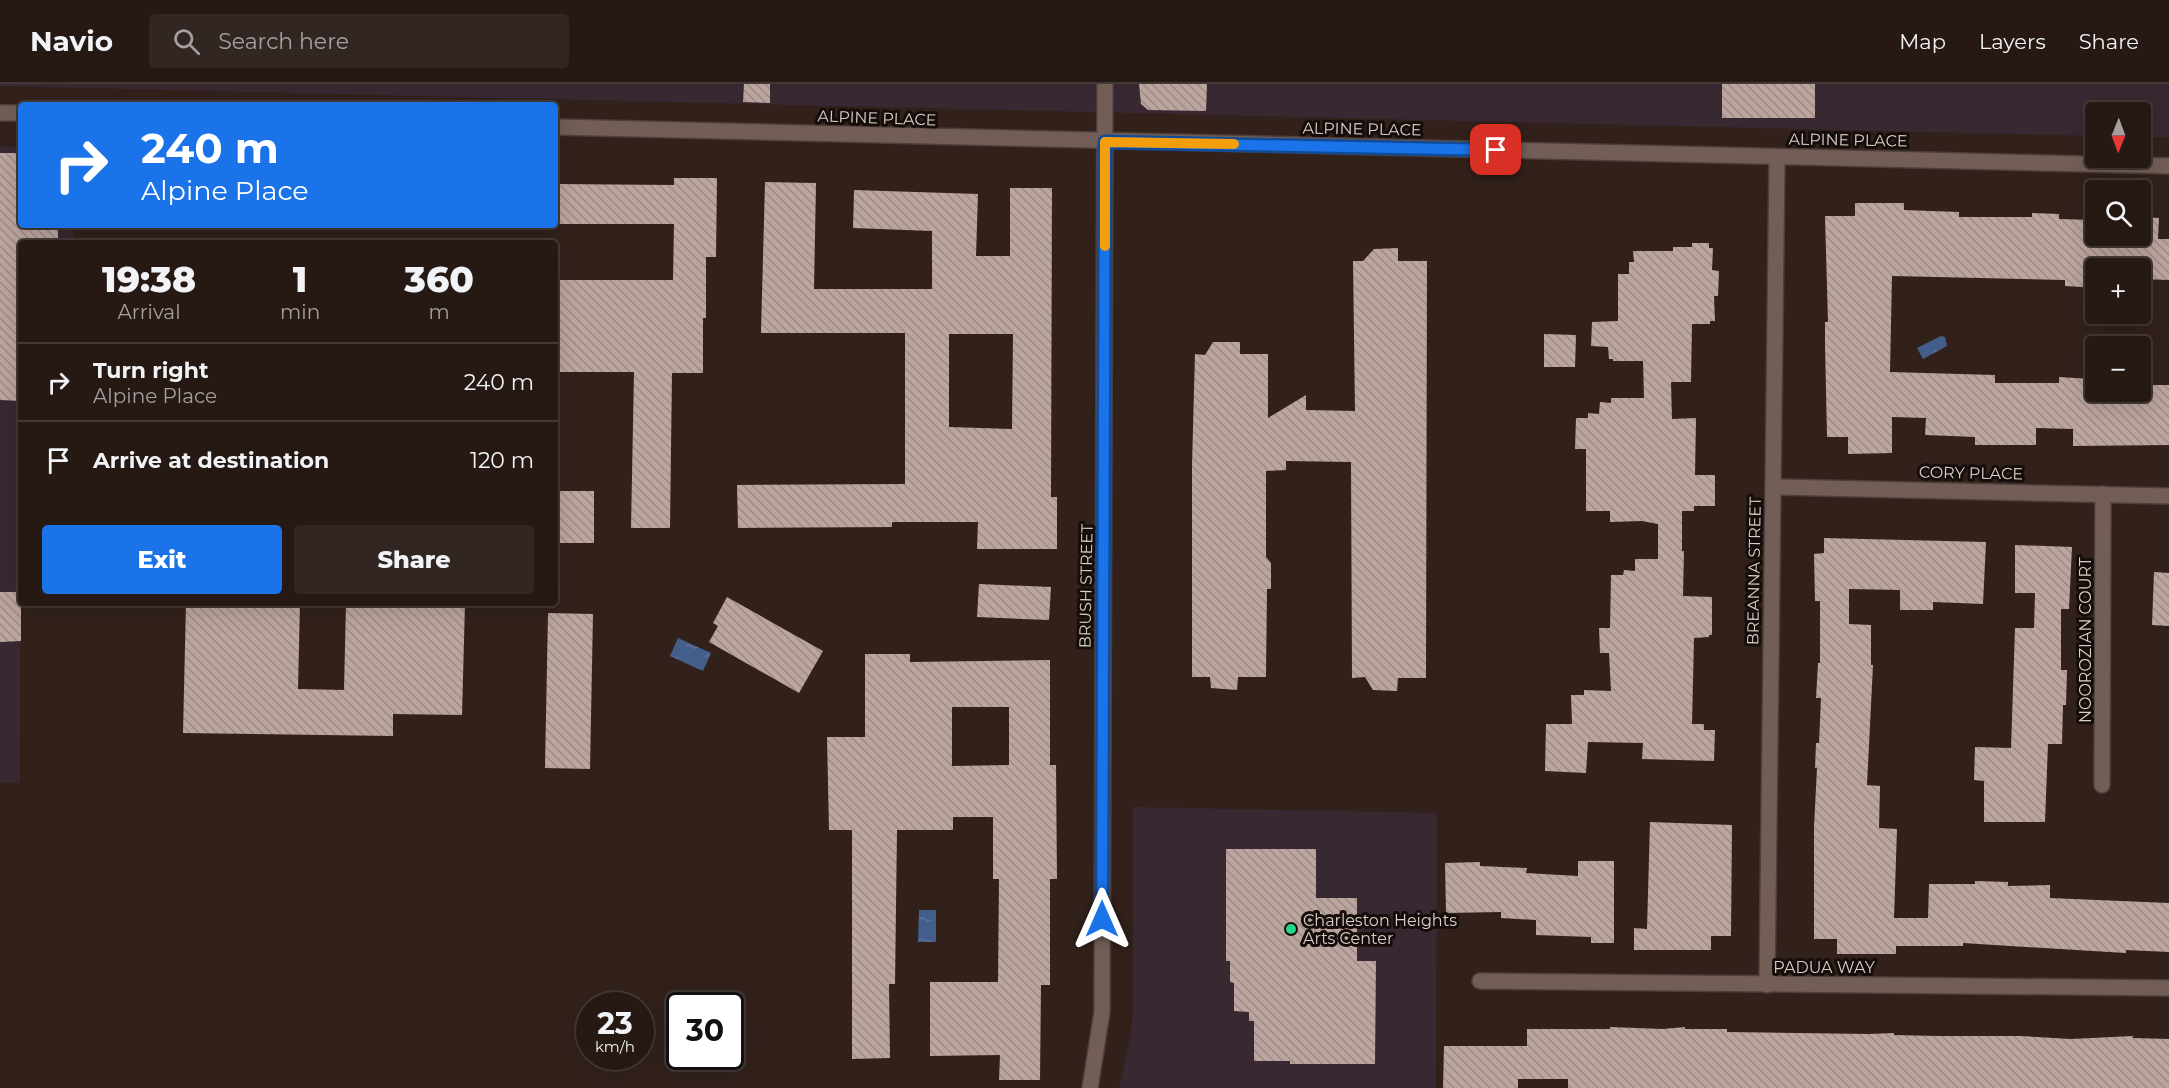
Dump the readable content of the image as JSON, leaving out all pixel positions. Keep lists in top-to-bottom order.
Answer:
{
  "streets": {
    "street": [
      "ALPINE PLACE",
      "CORY PLACE",
      "BREANNA STREET",
      "BRUSH STREET",
      "NOOROZIAN COURT",
      "PADUA WAY"
    ]
  },
  "crossings": [
    ["ALPINE PLACE", "BREANNA STREET"],
    ["ALPINE PLACE", "BRUSH STREET"],
    ["CORY PLACE", "BREANNA STREET"],
    ["CORY PLACE", "NOOROZIAN COURT"],
    ["BREANNA STREET", "PADUA WAY"]
  ],
  "places": ["Charleston Heights Arts Center"],
  "north": "bottom",
  "page": {
    "header": "Navio",
    "search": "Search here",
    "nav": ["Map", "Layers", "Share"],
    "map_buttons": ["+", "−"],
    "turn": ["240 m", "Alpine Place"],
    "eta": [
      "19:38",
      "Arrival",
      "1",
      "min",
      "360",
      "m"
    ],
    "list": [
      {
        "name": "Turn right",
        "note": "Alpine Place",
        "value": "240 m"
      },
      {
        "name": "Arrive at destination",
        "value": "120 m"
      }
    ],
    "buttons": ["Exit", "Share"],
    "speed": "23 km/h",
    "limit": "30"
  }
}
